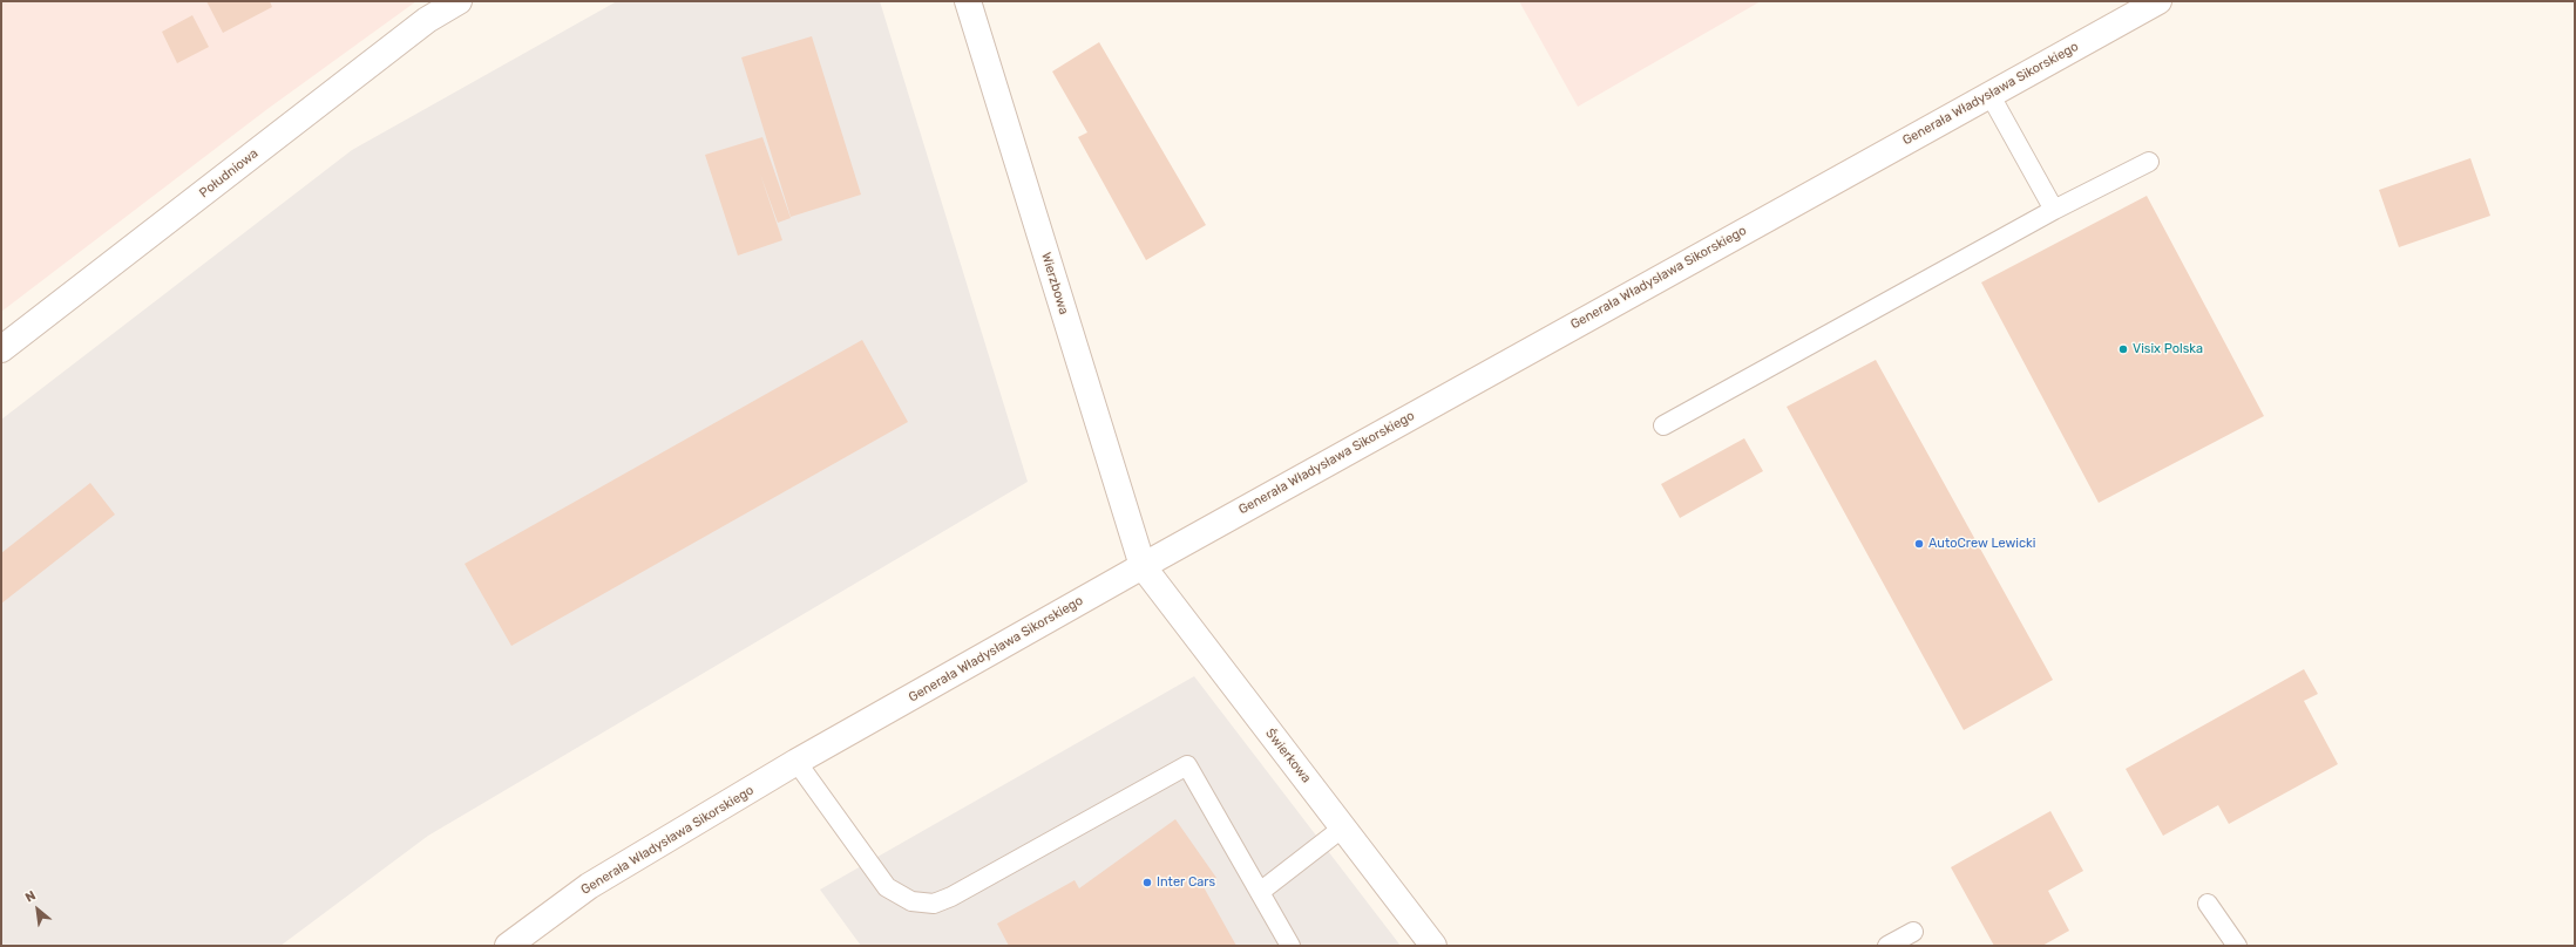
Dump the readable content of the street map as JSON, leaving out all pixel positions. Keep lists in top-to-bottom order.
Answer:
{
  "streets": {
    "street": [
      "Generała Władysława Sikorskiego",
      "Południowa",
      "Wierzbowa",
      "Świerkowa"
    ]
  },
  "crossings": [
    ["Generała Władysława Sikorskiego", "Wierzbowa"],
    ["Generała Władysława Sikorskiego", "Świerkowa"],
    ["Wierzbowa", "Świerkowa"]
  ],
  "places": ["Visix Polska", "AutoCrew Lewicki", "Inter Cars"],
  "north": "top left"
}
